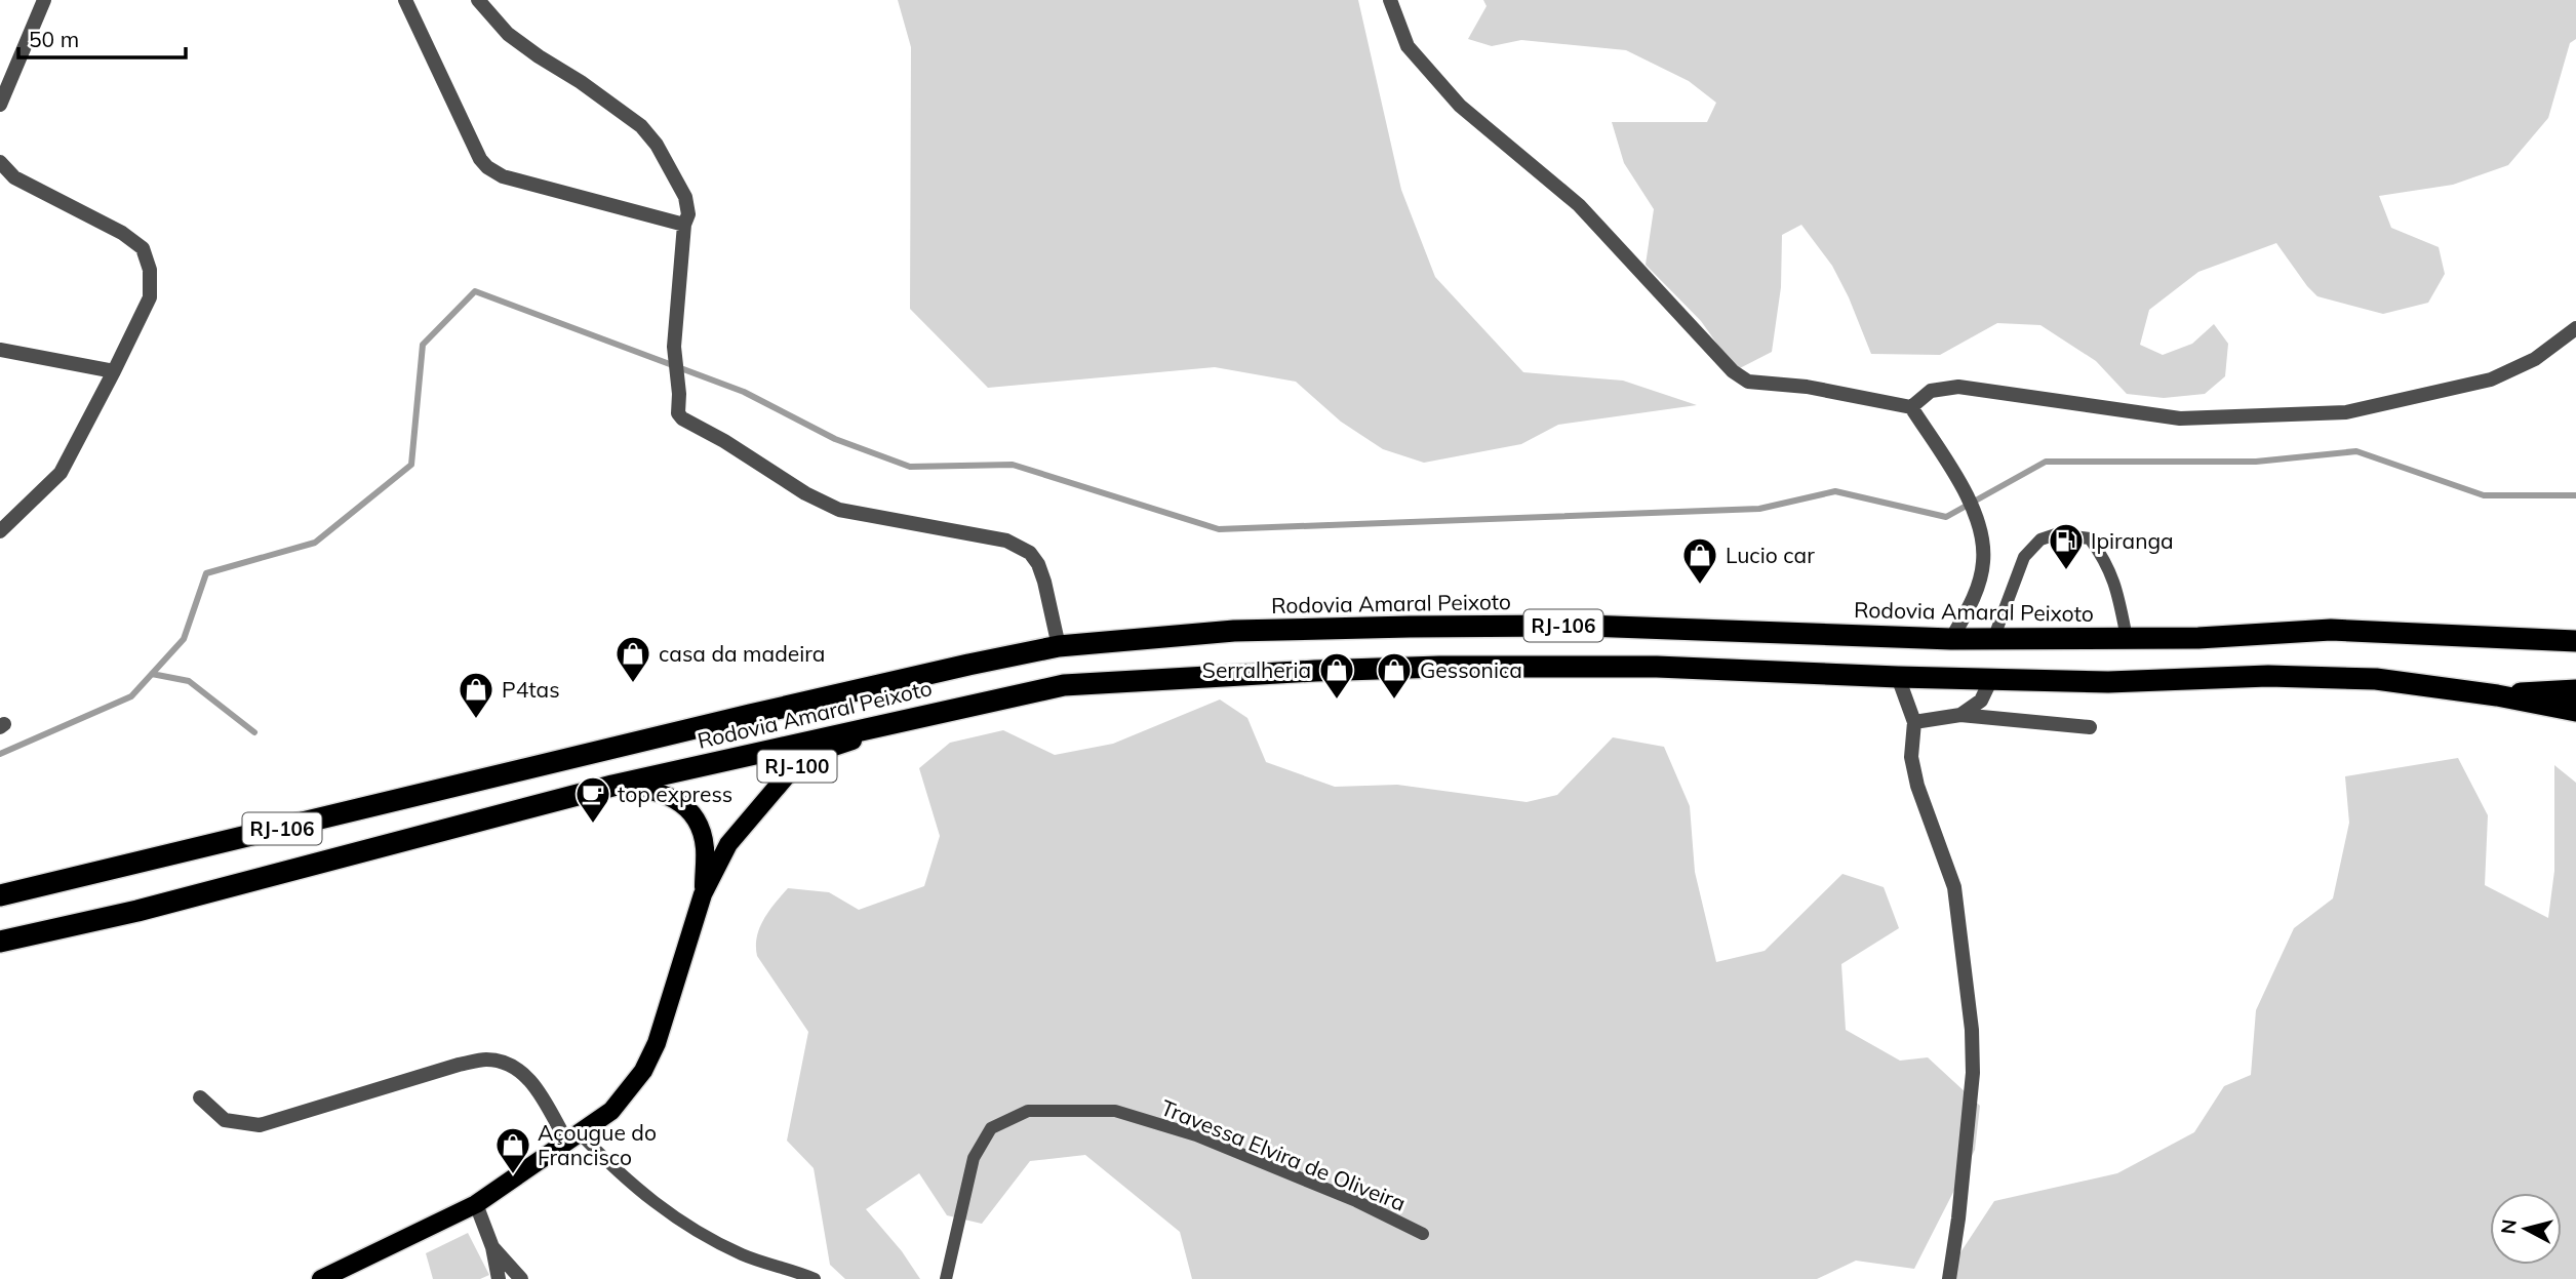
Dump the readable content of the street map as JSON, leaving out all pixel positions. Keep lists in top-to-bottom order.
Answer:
{
  "streets": {
    "highway": ["Rodovia Amaral Peixoto", "RJ-106"],
    "main road": ["RJ-100"],
    "lane": ["Travessa Elvira de Oliveira"]
  },
  "crossings": [
    ["Rodovia Amaral Peixoto", "RJ-106"],
    ["Rodovia Amaral Peixoto", "RJ-100"],
    ["RJ-106", "RJ-100"]
  ],
  "places": {
    "fuel station": ["Ipiranga"],
    "shop": [
      "Lucio car",
      "casa da madeira",
      "Serralheria",
      "Gessonica",
      "P4tas",
      "Açougue do Francisco"
    ],
    "cafe": ["top express"]
  },
  "scale_bar": "50 m",
  "north": "left"
}
